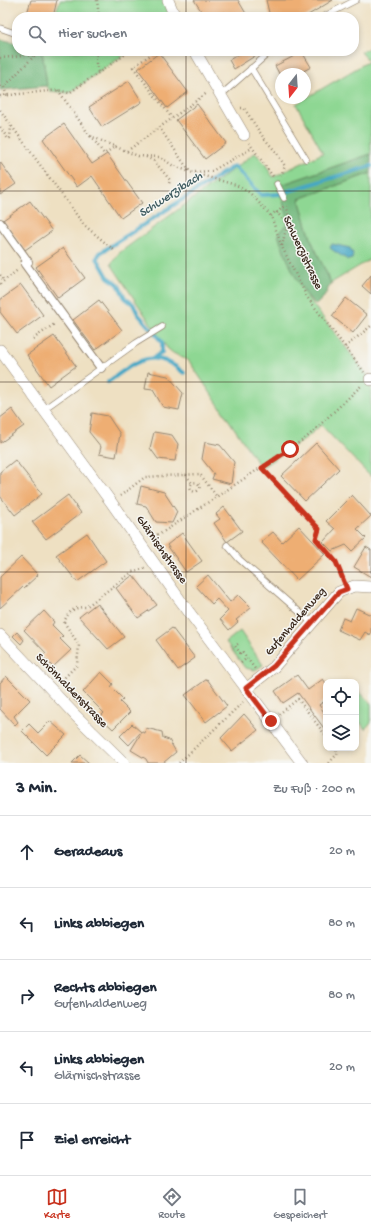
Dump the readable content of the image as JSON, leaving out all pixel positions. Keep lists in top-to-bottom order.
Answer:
{
  "streets": {
    "street": ["Glärnischstrasse", "Gufenhaldenweg", "Schönhaldenstrasse"],
    "lane": ["Schwerzistrasse"]
  },
  "crossings": [
    ["Glärnischstrasse", "Gufenhaldenweg"]
  ],
  "water": ["Schwerzibach"],
  "north": "bottom",
  "page": {
    "search": "Hier suchen",
    "heading": ["3 Min.", "Zu Fuß · 200 m"],
    "list": [
      ["Geradeaus", "20 m"],
      ["Links abbiegen", "80 m"],
      ["Rechts abbiegen", "Gufenhaldenweg", "80 m"],
      ["Links abbiegen", "Glärnischstrasse", "20 m"],
      "Ziel erreicht"
    ],
    "nav": ["Karte", "Route", "Gespeichert"]
  }
}
